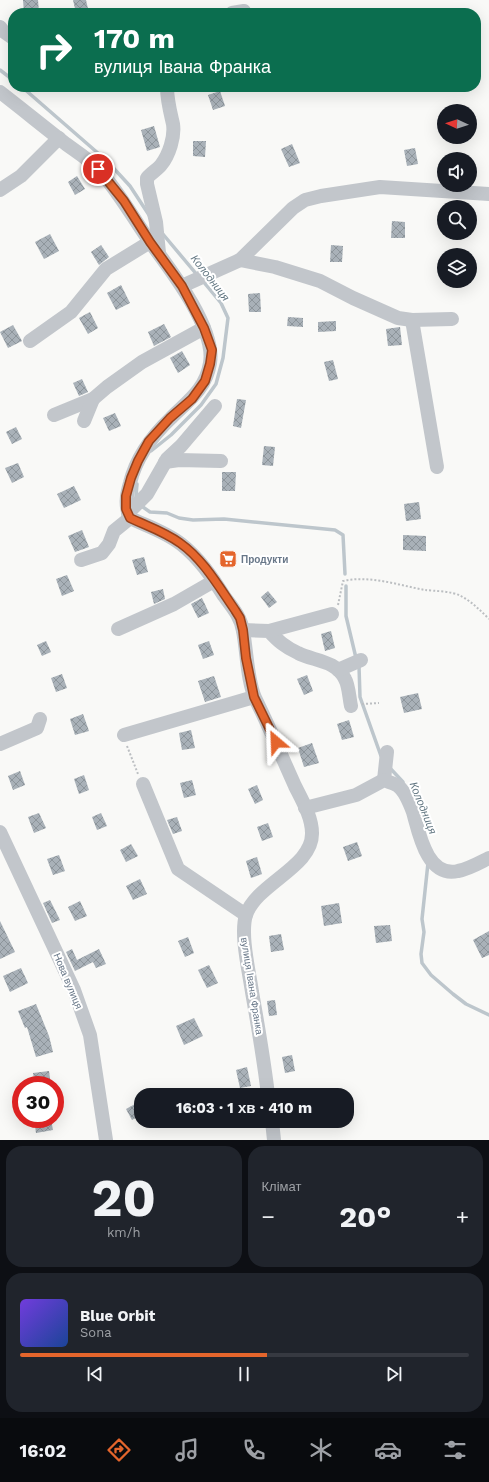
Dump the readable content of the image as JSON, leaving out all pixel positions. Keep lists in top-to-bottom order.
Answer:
{
  "streets": {
    "street": ["Нова вулиця", "вулиця Івана Франка"]
  },
  "water": ["Колодниця"],
  "places": {
    "supermarket": ["Продукти"]
  },
  "north": "left",
  "page": {
    "turn": ["170 m", "вулиця Івана Франка"],
    "limit": "30",
    "trip": "16:03 · 1 хв · 410 m",
    "tile": [
      ["20", "km/h"],
      "Клімат"
    ],
    "heat": ["−", "20°", "+"],
    "song": ["Blue Orbit", "Sona"],
    "tabs": "16:02"
  }
}
